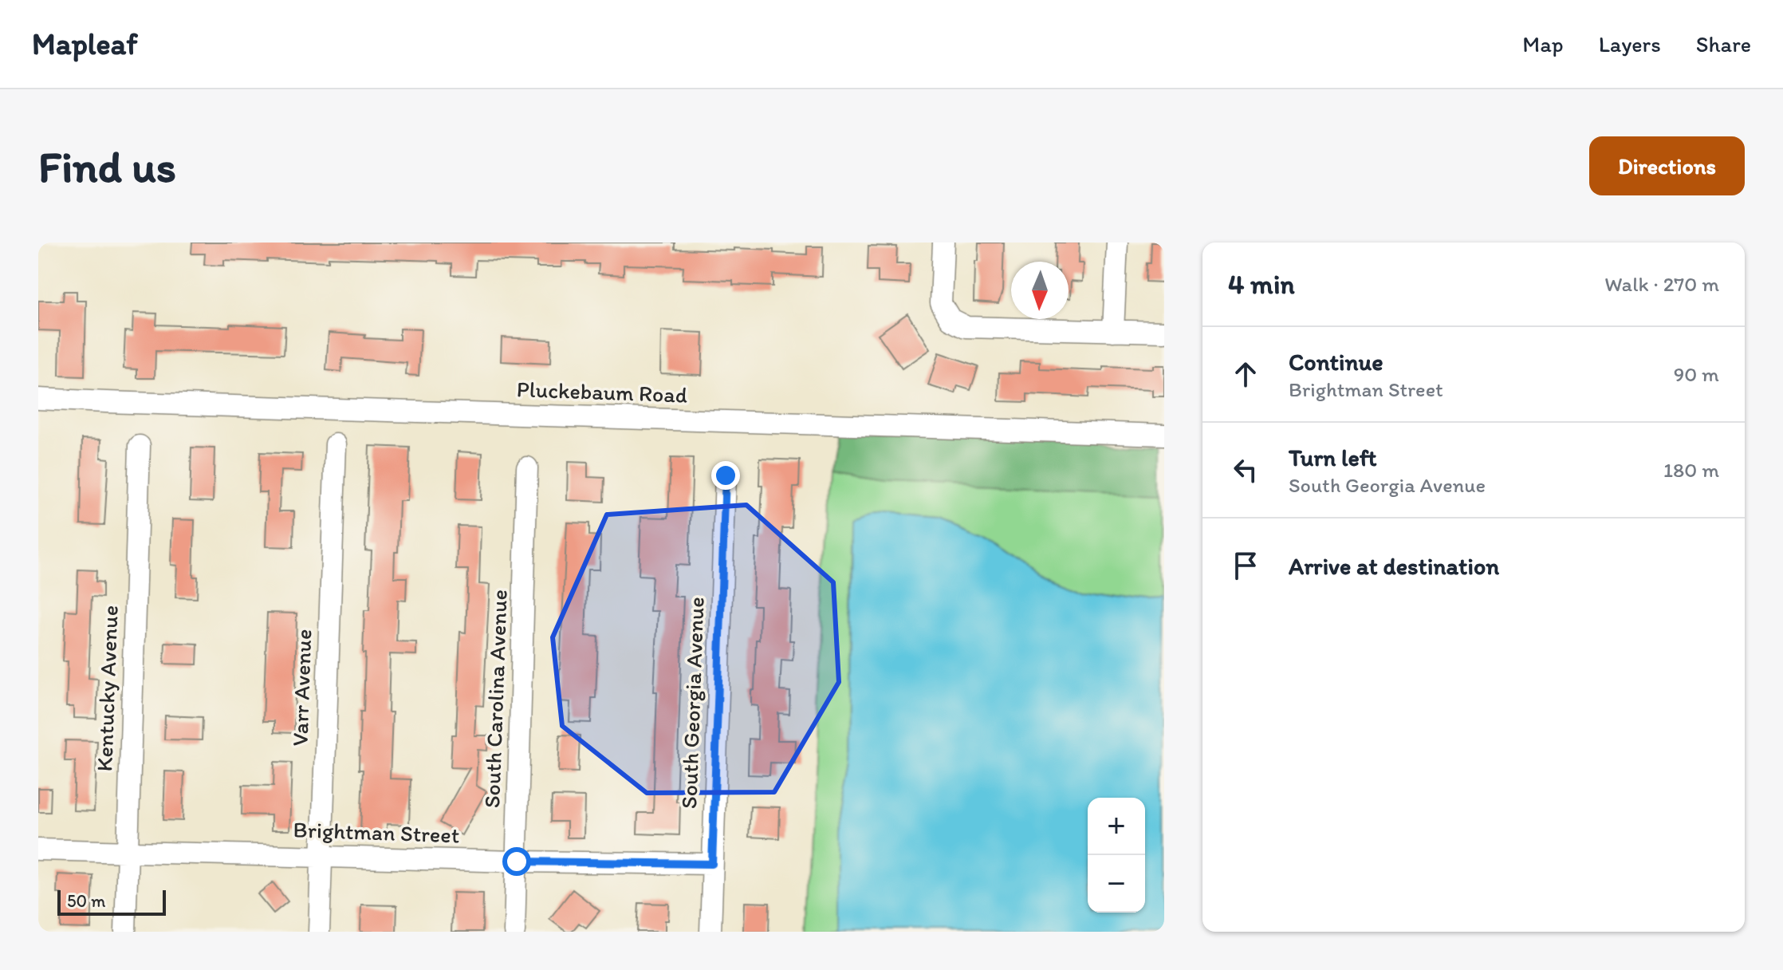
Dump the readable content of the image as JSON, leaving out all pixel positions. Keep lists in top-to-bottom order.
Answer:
{
  "streets": {
    "street": [
      "Pluckebaum Road",
      "Varr Avenue",
      "Kentucky Avenue",
      "South Carolina Avenue",
      "South Georgia Avenue",
      "Brightman Street"
    ]
  },
  "crossings": [
    ["Varr Avenue", "Brightman Street"],
    ["Kentucky Avenue", "Brightman Street"],
    ["South Carolina Avenue", "Brightman Street"],
    ["South Georgia Avenue", "Brightman Street"]
  ],
  "scale_bar": "50 m",
  "north": "bottom",
  "page": {
    "header": "Mapleaf",
    "nav": ["Map", "Layers", "Share"],
    "buttons": "Directions",
    "title": "Find us",
    "heading": ["4 min", "Walk · 270 m"],
    "list": [
      ["Continue", "Brightman Street", "90 m"],
      ["Turn left", "South Georgia Avenue", "180 m"],
      "Arrive at destination"
    ],
    "map_buttons": ["+", "−"],
    "scale": "50 m"
  }
}
